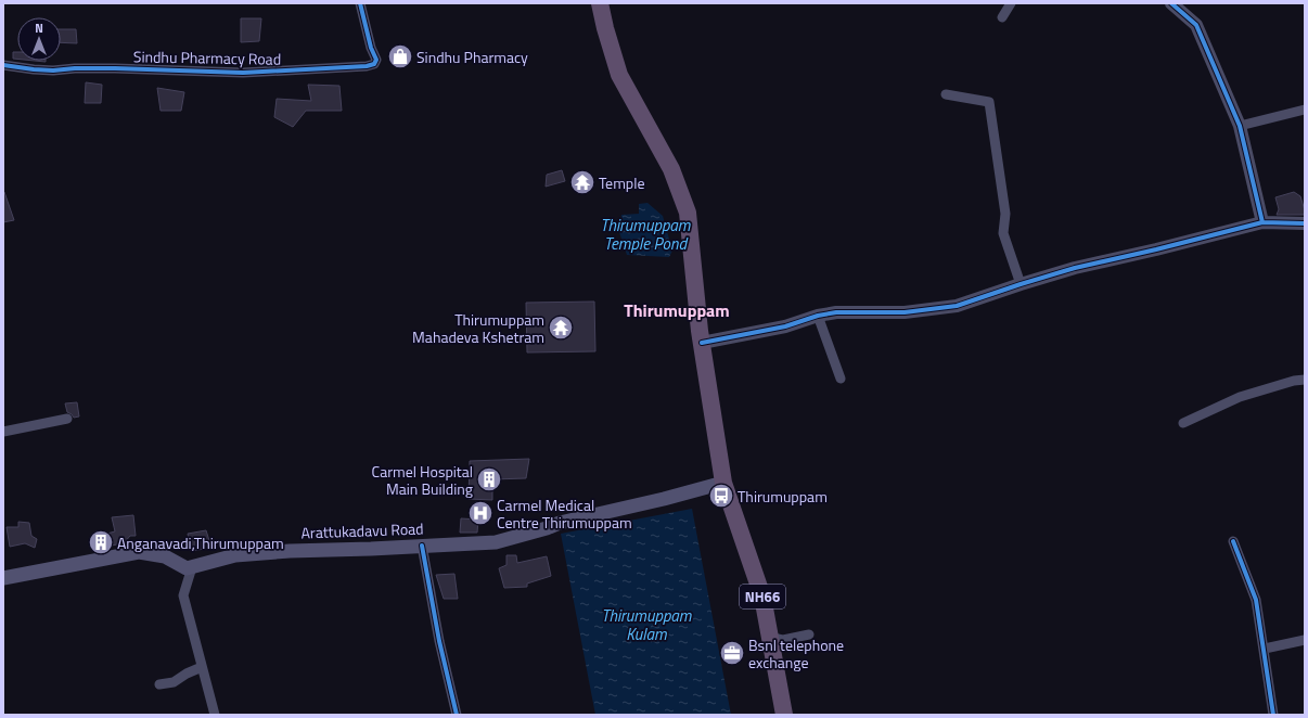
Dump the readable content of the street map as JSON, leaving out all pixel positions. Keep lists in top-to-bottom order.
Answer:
{
  "streets": {
    "highway": ["NH66"],
    "main road": ["Arattukadavu Road"],
    "street": ["Sindhu Pharmacy Road"]
  },
  "crossings": [
    ["Arattukadavu Road", "NH66"]
  ],
  "districts": ["Thirumuppam"],
  "water": ["Thirumuppam Temple Pond", "Thirumuppam Kulam"],
  "places": {
    "shop": ["Sindhu Pharmacy"],
    "temple": ["Temple", "Thirumuppam Mahadeva Kshetram"],
    "building": ["Carmel Hospital Main Building", "Anganavadi,Thirumuppam"],
    "bus stop": ["Thirumuppam"],
    "hospital": ["Carmel Medical Centre Thirumuppam"],
    "office": ["Bsnl telephone exchange"]
  },
  "north": "top"
}
